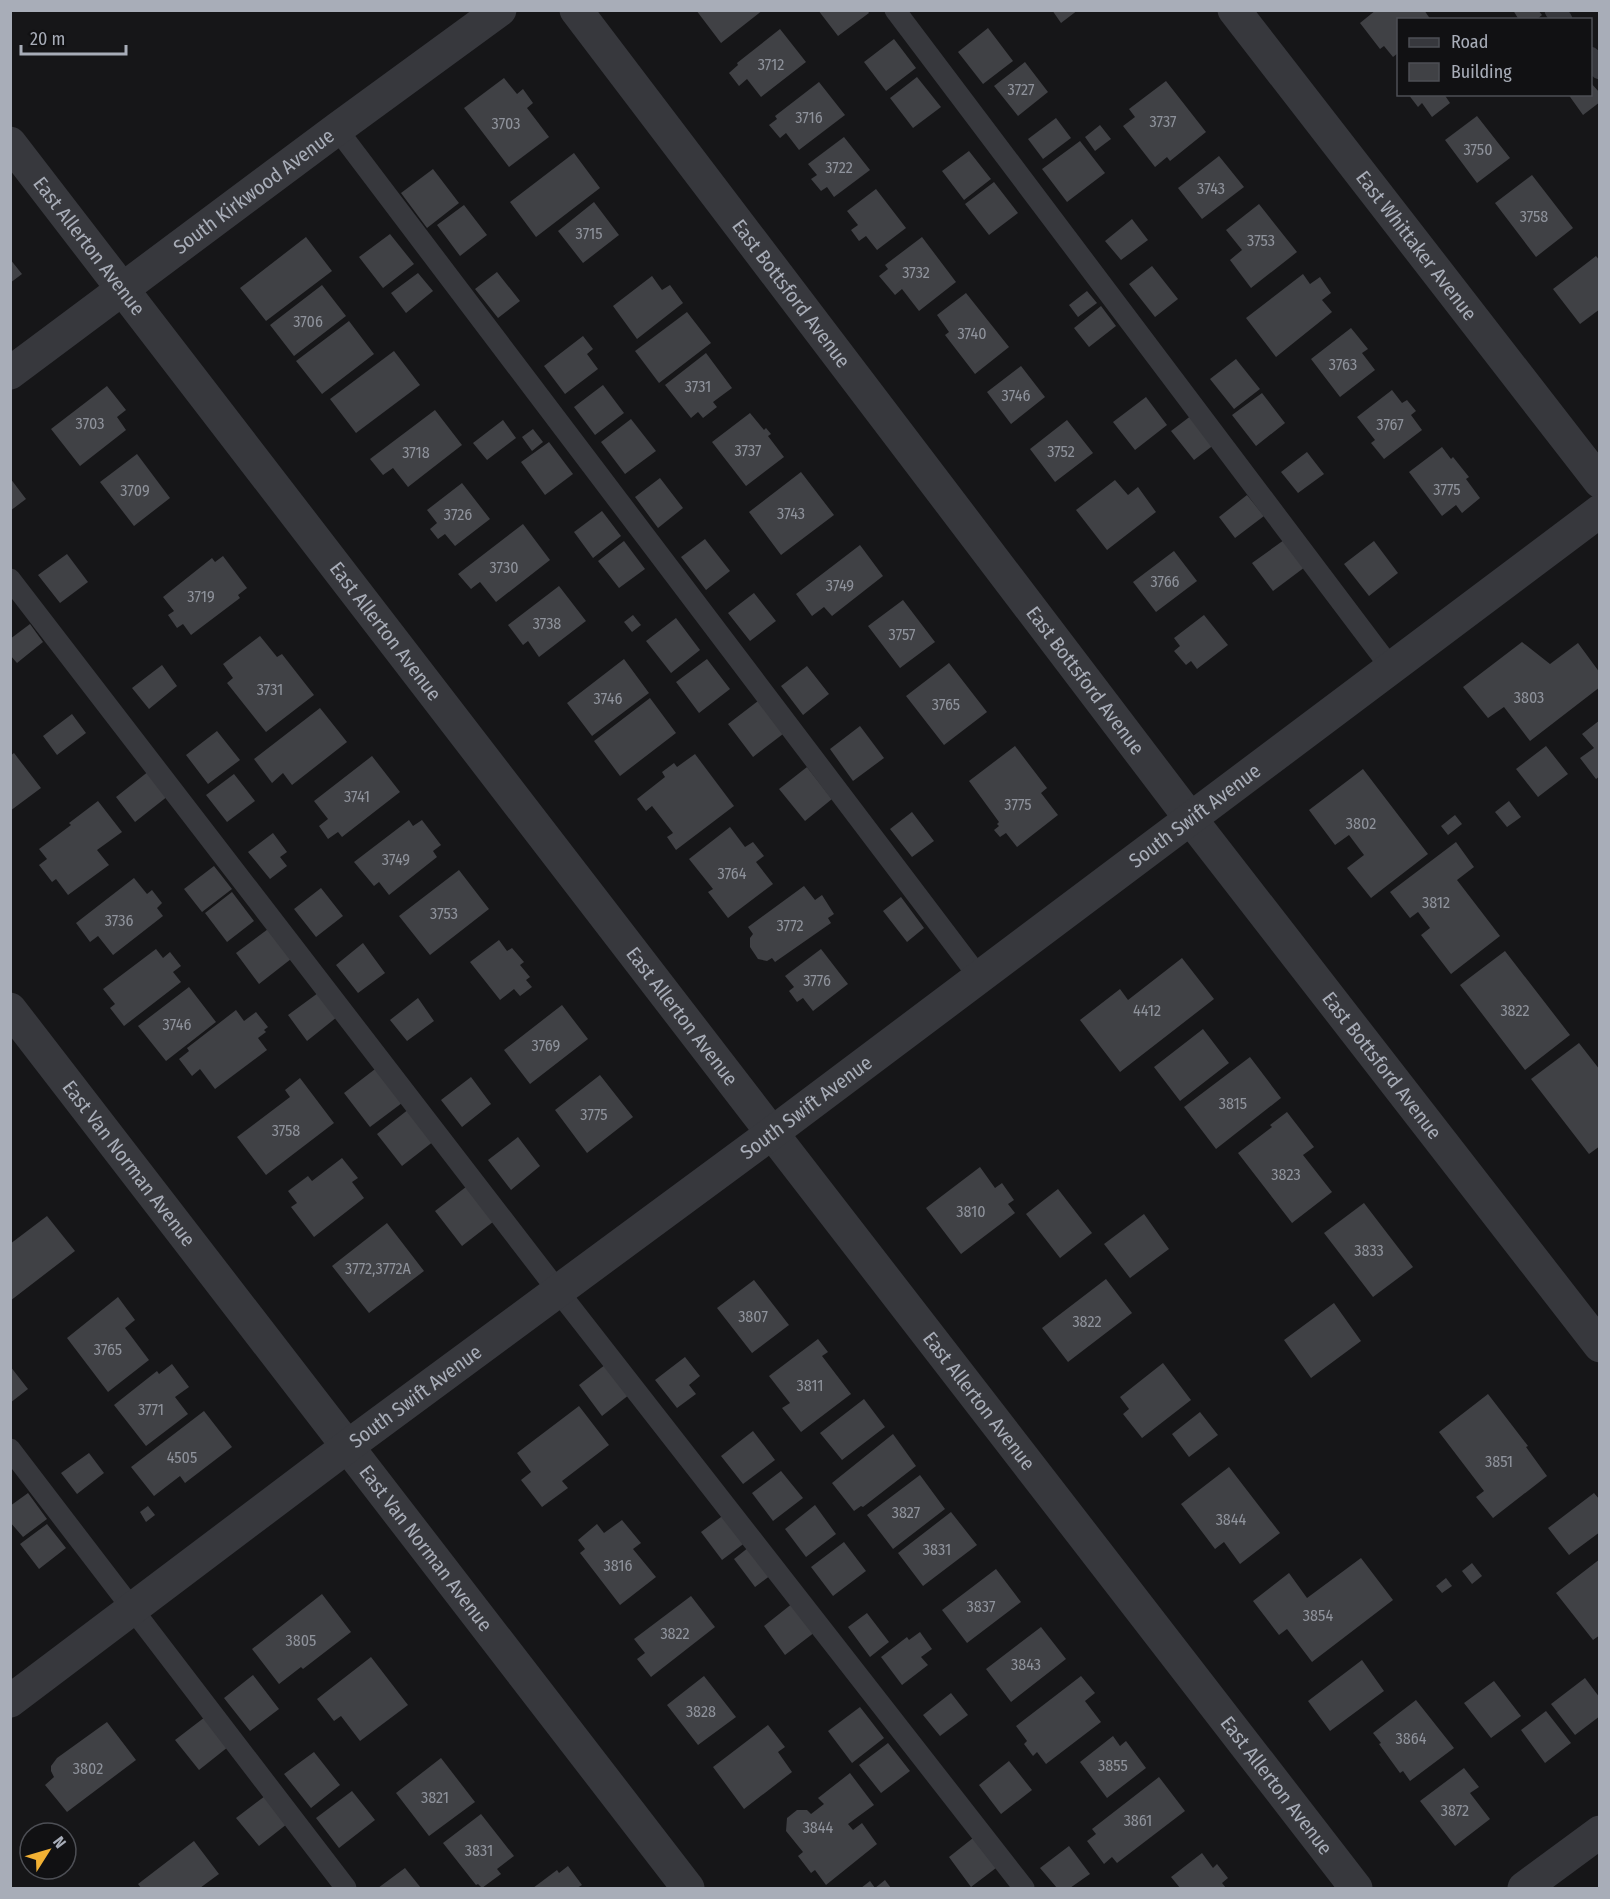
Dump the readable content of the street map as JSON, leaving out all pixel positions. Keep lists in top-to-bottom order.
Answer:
{
  "streets": {
    "street": [
      "South Kirkwood Avenue",
      "East Allerton Avenue",
      "East Whittaker Avenue",
      "East Bottsford Avenue",
      "South Swift Avenue",
      "East Van Norman Avenue"
    ]
  },
  "crossings": [
    ["South Kirkwood Avenue", "East Allerton Avenue"],
    ["East Allerton Avenue", "South Swift Avenue"],
    ["East Bottsford Avenue", "South Swift Avenue"],
    ["South Swift Avenue", "East Van Norman Avenue"]
  ],
  "house_numbers": [
    "3712",
    "3727",
    "3716",
    "3737",
    "3703",
    "3750",
    "3722",
    "3743",
    "3758",
    "3715",
    "3753",
    "3732",
    "3706",
    "3740",
    "3763",
    "3731",
    "3746",
    "3703",
    "3767",
    "3737",
    "3752",
    "3718",
    "3775",
    "3709",
    "3743",
    "3726",
    "3730",
    "3766",
    "3749",
    "3719",
    "3738",
    "3757",
    "3731",
    "3803",
    "3746",
    "3765",
    "3741",
    "3775",
    "3802",
    "3749",
    "3764",
    "3812",
    "3753",
    "3736",
    "3772",
    "3776",
    "4412",
    "3822",
    "3746",
    "3769",
    "3815",
    "3775",
    "3758",
    "3823",
    "3810",
    "3833",
    "3772,3772A",
    "3807",
    "3822",
    "3765",
    "3811",
    "3771",
    "4505",
    "3851",
    "3827",
    "3844",
    "3831",
    "3816",
    "3837",
    "3854",
    "3822",
    "3805",
    "3843",
    "3828",
    "3864",
    "3855",
    "3802",
    "3821",
    "3872",
    "3861",
    "3844",
    "3831"
  ],
  "legend": ["Road", "Building"],
  "scale_bar": "20 m",
  "north": "top right"
}
